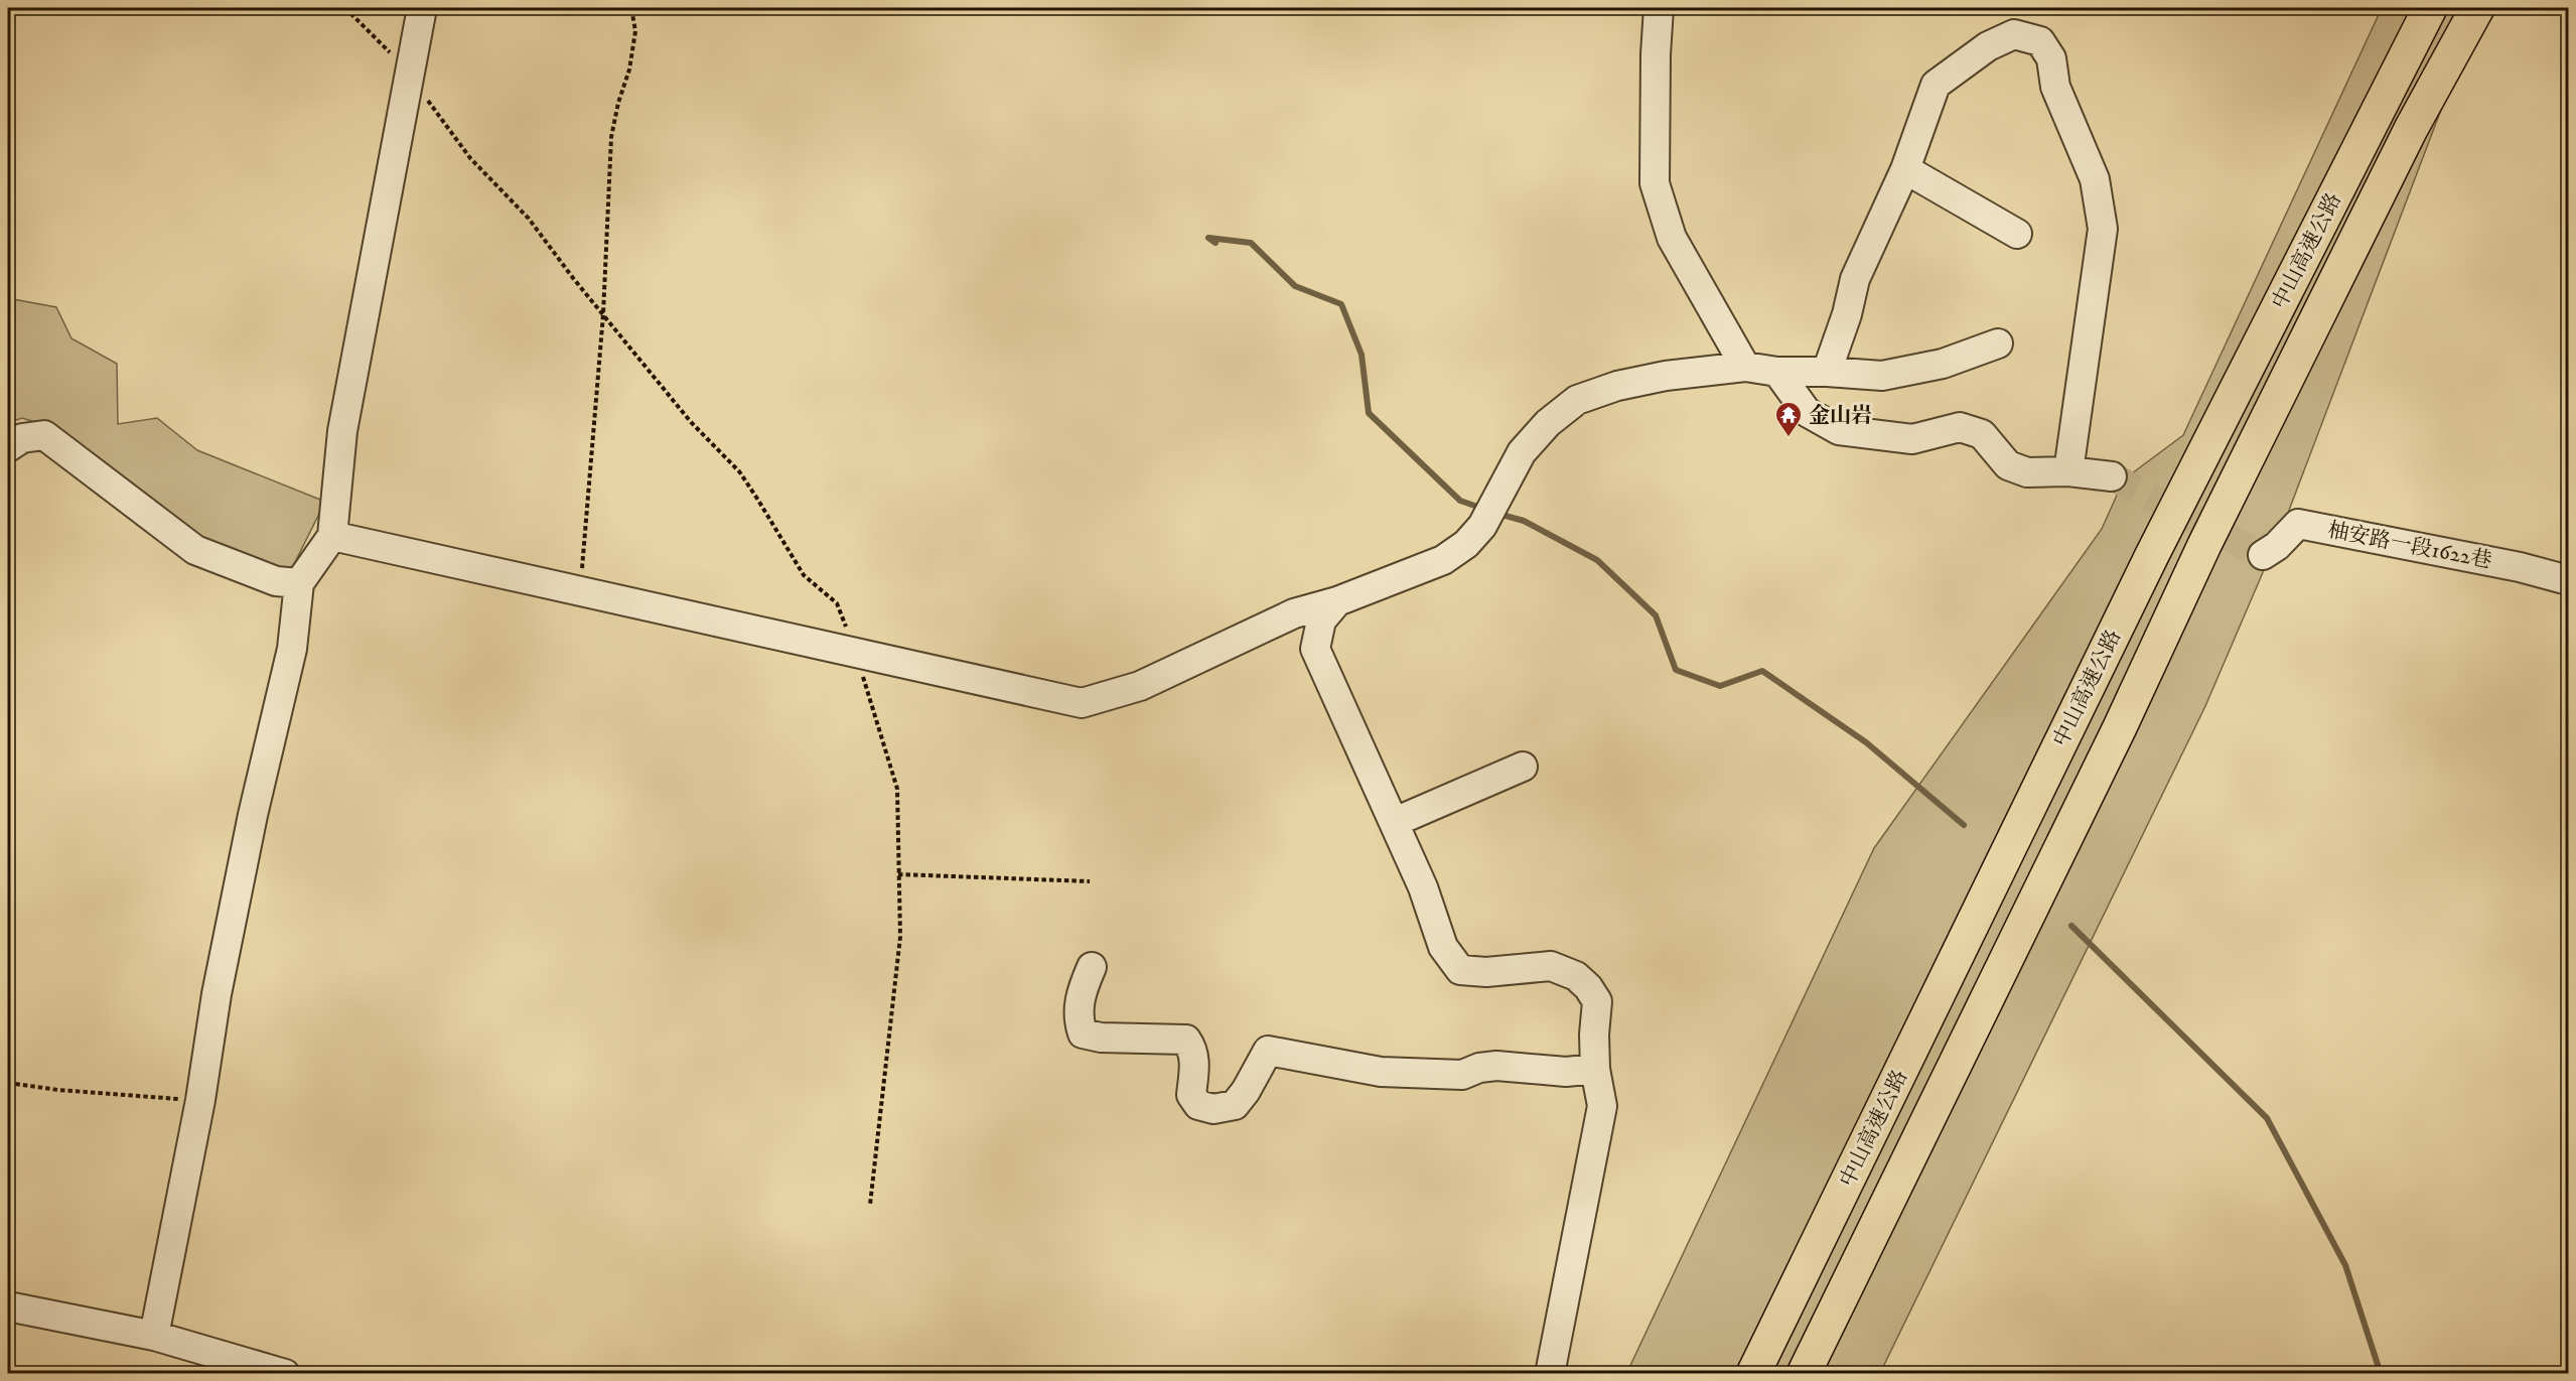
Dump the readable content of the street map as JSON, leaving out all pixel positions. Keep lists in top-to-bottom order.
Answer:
{
  "streets": {
    "highway": ["中山高速公路"],
    "lane": ["柚安路一段1622巷"]
  },
  "places": {
    "temple": ["金山岩"]
  }
}
